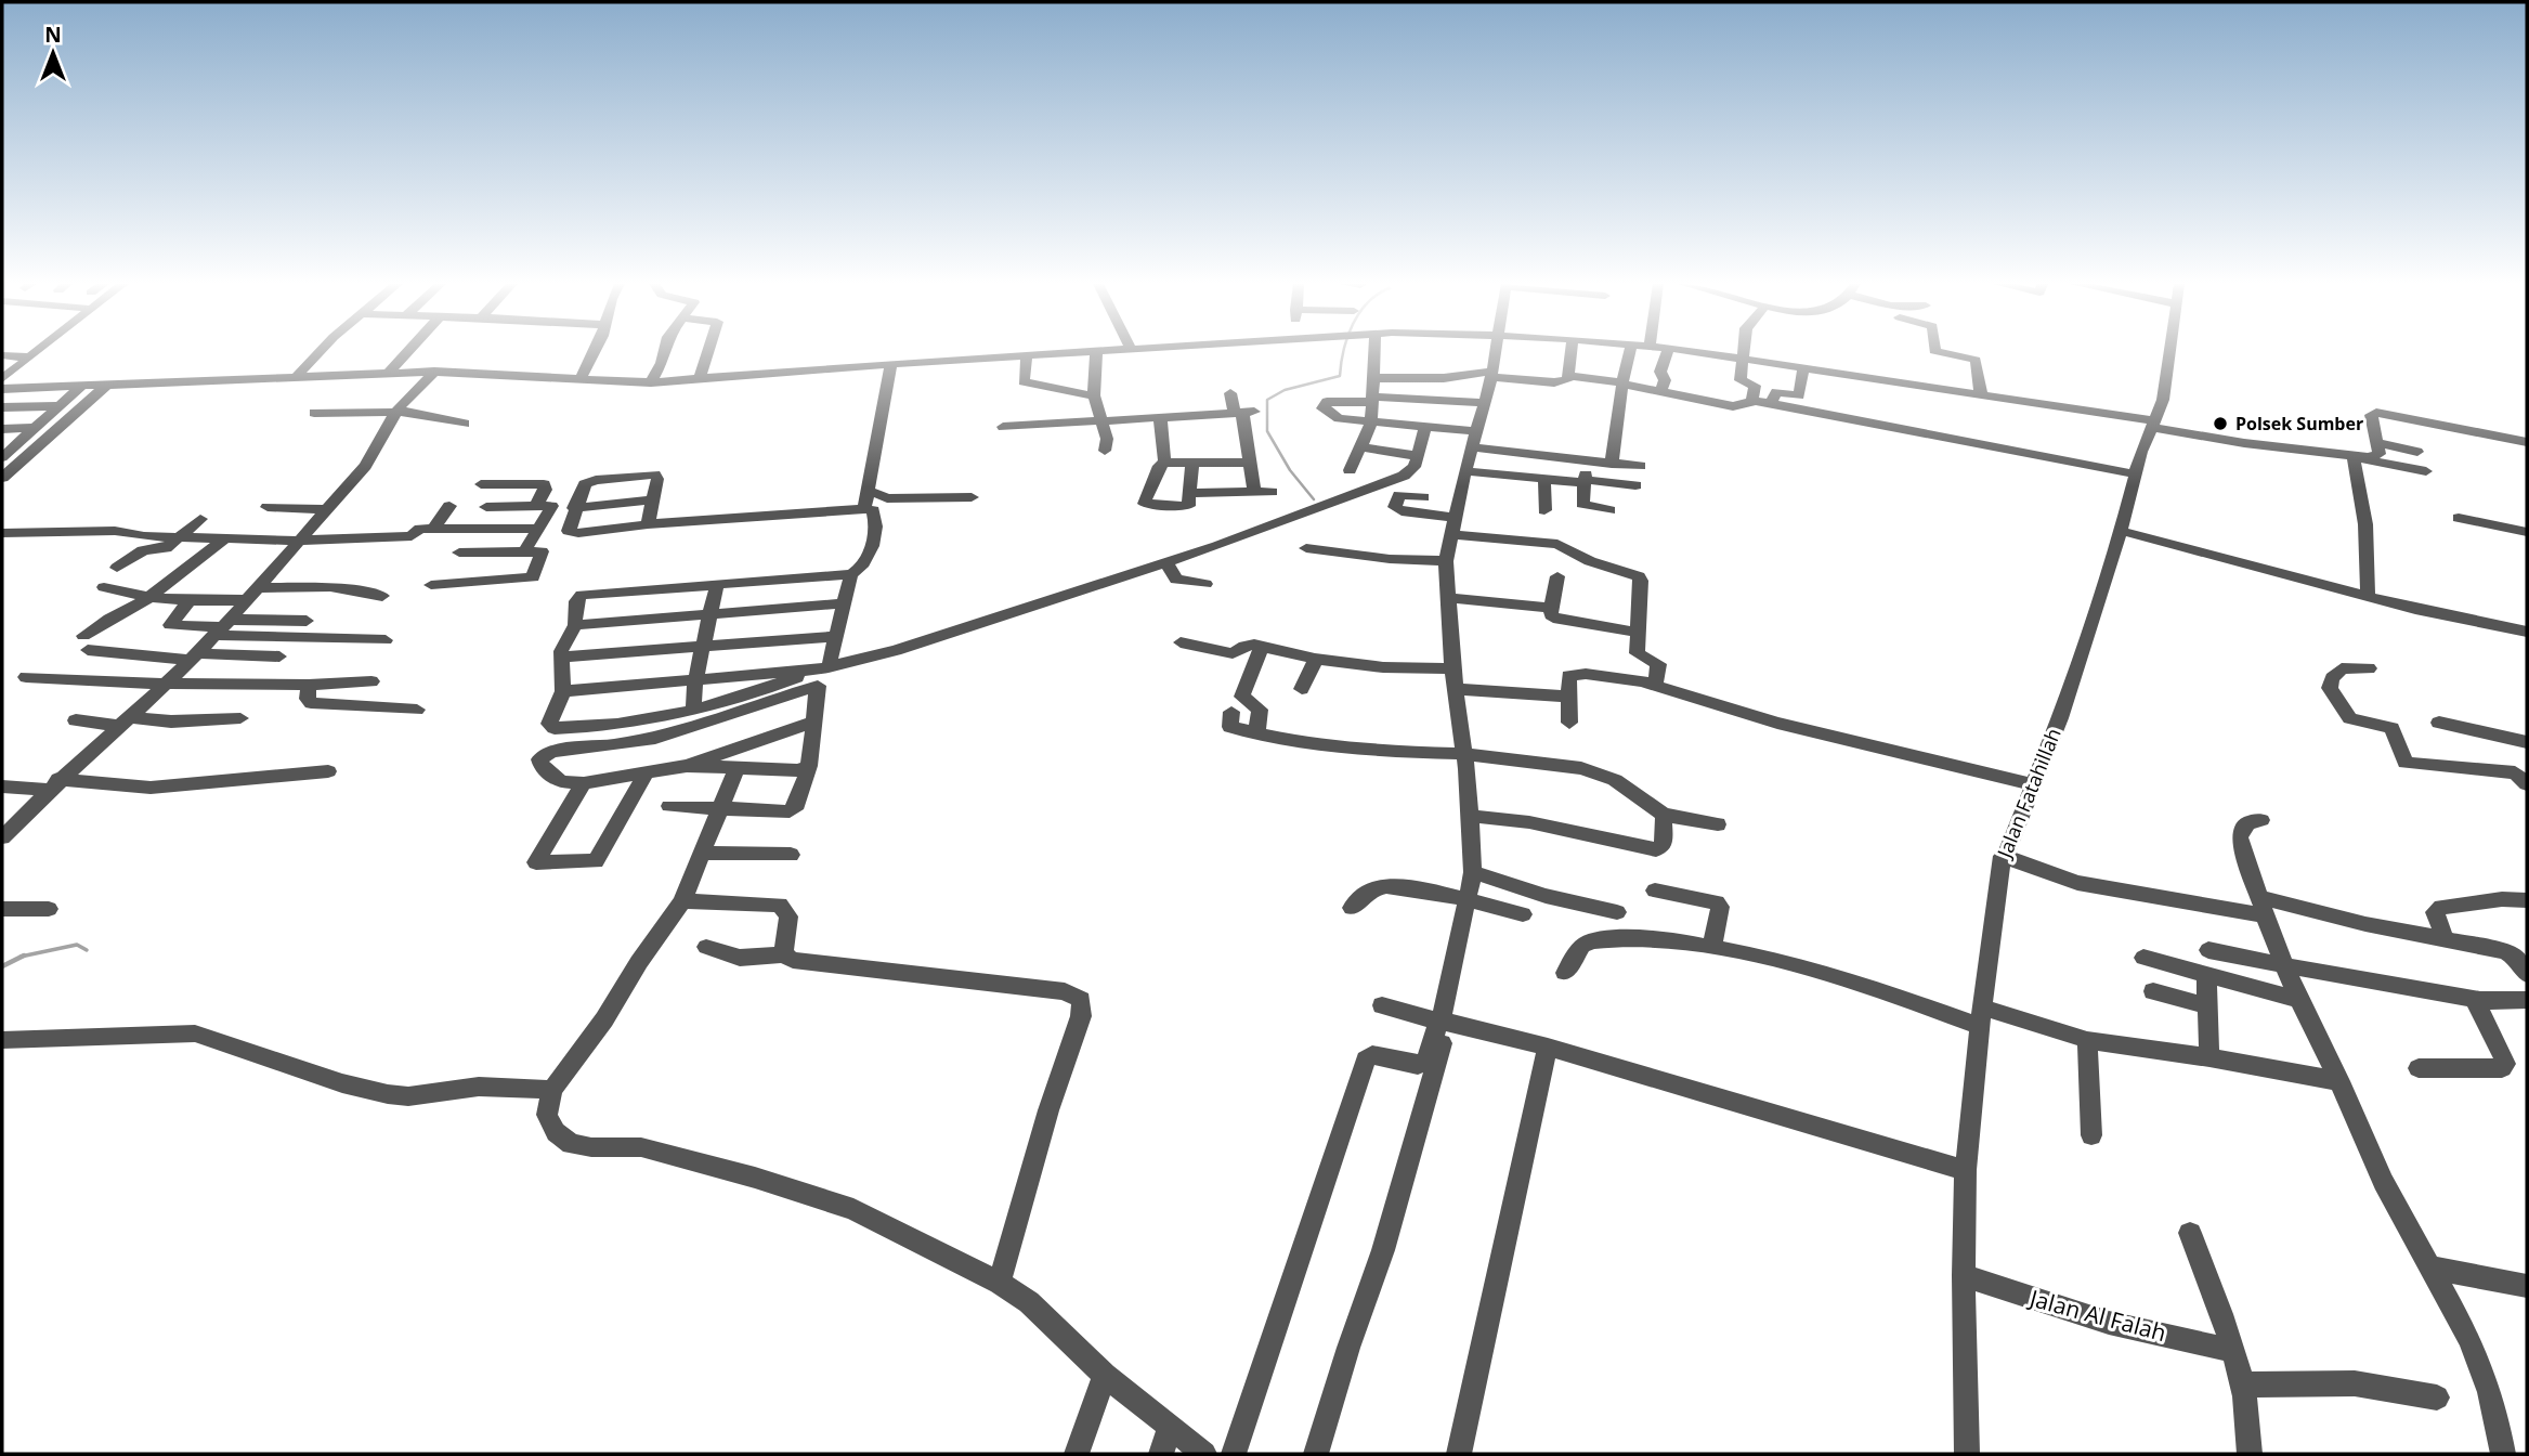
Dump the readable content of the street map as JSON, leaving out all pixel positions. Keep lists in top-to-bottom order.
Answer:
{
  "streets": {
    "street": ["Jalan Fatahillah", "Jalan Al Falah"]
  },
  "crossings": [
    ["Jalan Fatahillah", "Jalan Al Falah"]
  ],
  "places": ["Polsek Sumber"],
  "north": "top"
}
